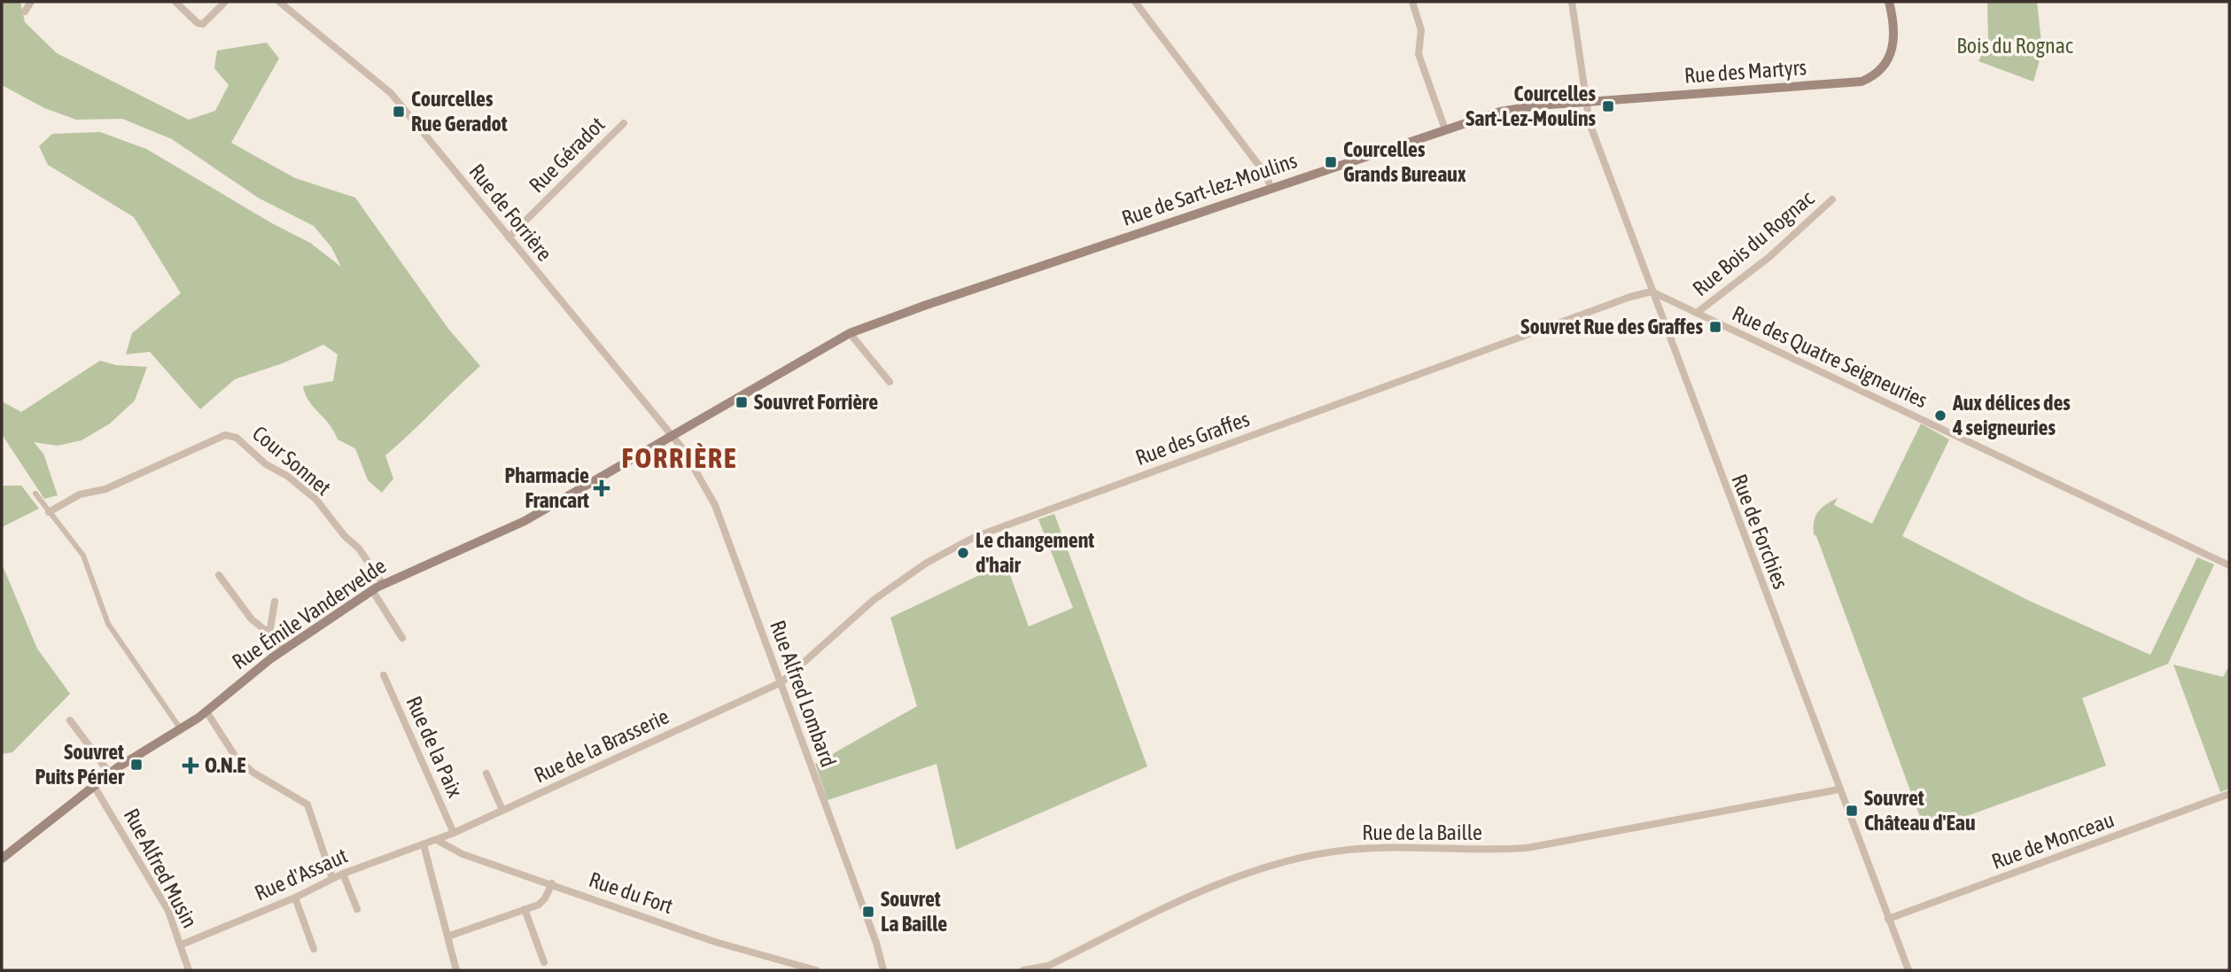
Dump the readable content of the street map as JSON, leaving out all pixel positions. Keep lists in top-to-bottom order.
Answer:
{
  "streets": {
    "main road": ["Rue des Martyrs", "Rue de Sart-lez-Moulins", "Rue Émile Vandervelde"],
    "street": [
      "Rue Géradot",
      "Rue de Forrière",
      "Rue Bois du Rognac",
      "Rue des Quatre Seigneuries",
      "Rue des Graffes",
      "Cour Sonnet",
      "Rue de Forchies",
      "Rue Alfred Lombard",
      "Rue de la Brasserie",
      "Rue de la Paix",
      "Rue de la Baille",
      "Rue de Monceau",
      "Rue Alfred Musin",
      "Rue d'Assaut",
      "Rue du Fort"
    ]
  },
  "crossings": [
    ["Rue des Martyrs", "Rue de Sart-lez-Moulins"],
    ["Rue des Martyrs", "Rue de Forchies"],
    ["Rue Géradot", "Rue de Forrière"],
    ["Rue de Sart-lez-Moulins", "Rue de Forrière"],
    ["Rue de Sart-lez-Moulins", "Rue de Forchies"],
    ["Rue de Sart-lez-Moulins", "Rue Émile Vandervelde"],
    ["Rue de Sart-lez-Moulins", "Rue Alfred Lombard"],
    ["Rue de Forrière", "Rue Émile Vandervelde"],
    ["Rue de Forrière", "Rue Alfred Lombard"],
    ["Rue Bois du Rognac", "Rue des Quatre Seigneuries"],
    ["Rue des Quatre Seigneuries", "Rue des Graffes"],
    ["Rue des Quatre Seigneuries", "Rue de Forchies"],
    ["Rue des Graffes", "Rue de Forchies"],
    ["Rue des Graffes", "Rue Alfred Lombard"],
    ["Rue des Graffes", "Rue de la Brasserie"],
    ["Cour Sonnet", "Rue Émile Vandervelde"],
    ["Rue de Forchies", "Rue de la Baille"],
    ["Rue de Forchies", "Rue de Monceau"],
    ["Rue Émile Vandervelde", "Rue Alfred Lombard"],
    ["Rue Émile Vandervelde", "Rue Alfred Musin"],
    ["Rue Alfred Lombard", "Rue de la Brasserie"],
    ["Rue de la Brasserie", "Rue de la Paix"],
    ["Rue de la Brasserie", "Rue d'Assaut"],
    ["Rue de la Brasserie", "Rue du Fort"],
    ["Rue Alfred Musin", "Rue d'Assaut"],
    ["Rue d'Assaut", "Rue du Fort"]
  ],
  "districts": ["FORRIÈRE"],
  "parks": ["Bois du Rognac"],
  "places": {
    "transit": [
      "Courcelles Sart-Lez-Moulins",
      "Courcelles Rue Geradot",
      "Courcelles Grands Bureaux",
      "Souvret Rue des Graffes",
      "Souvret Forrière",
      "Souvret Puits Périer",
      "Souvret Château d'Eau",
      "Souvret La Baille"
    ],
    "other": ["Aux délices des 4 seigneuries", "Le changement d'hair"],
    "health": ["Pharmacie Francart", "O.N.E"]
  }
}
